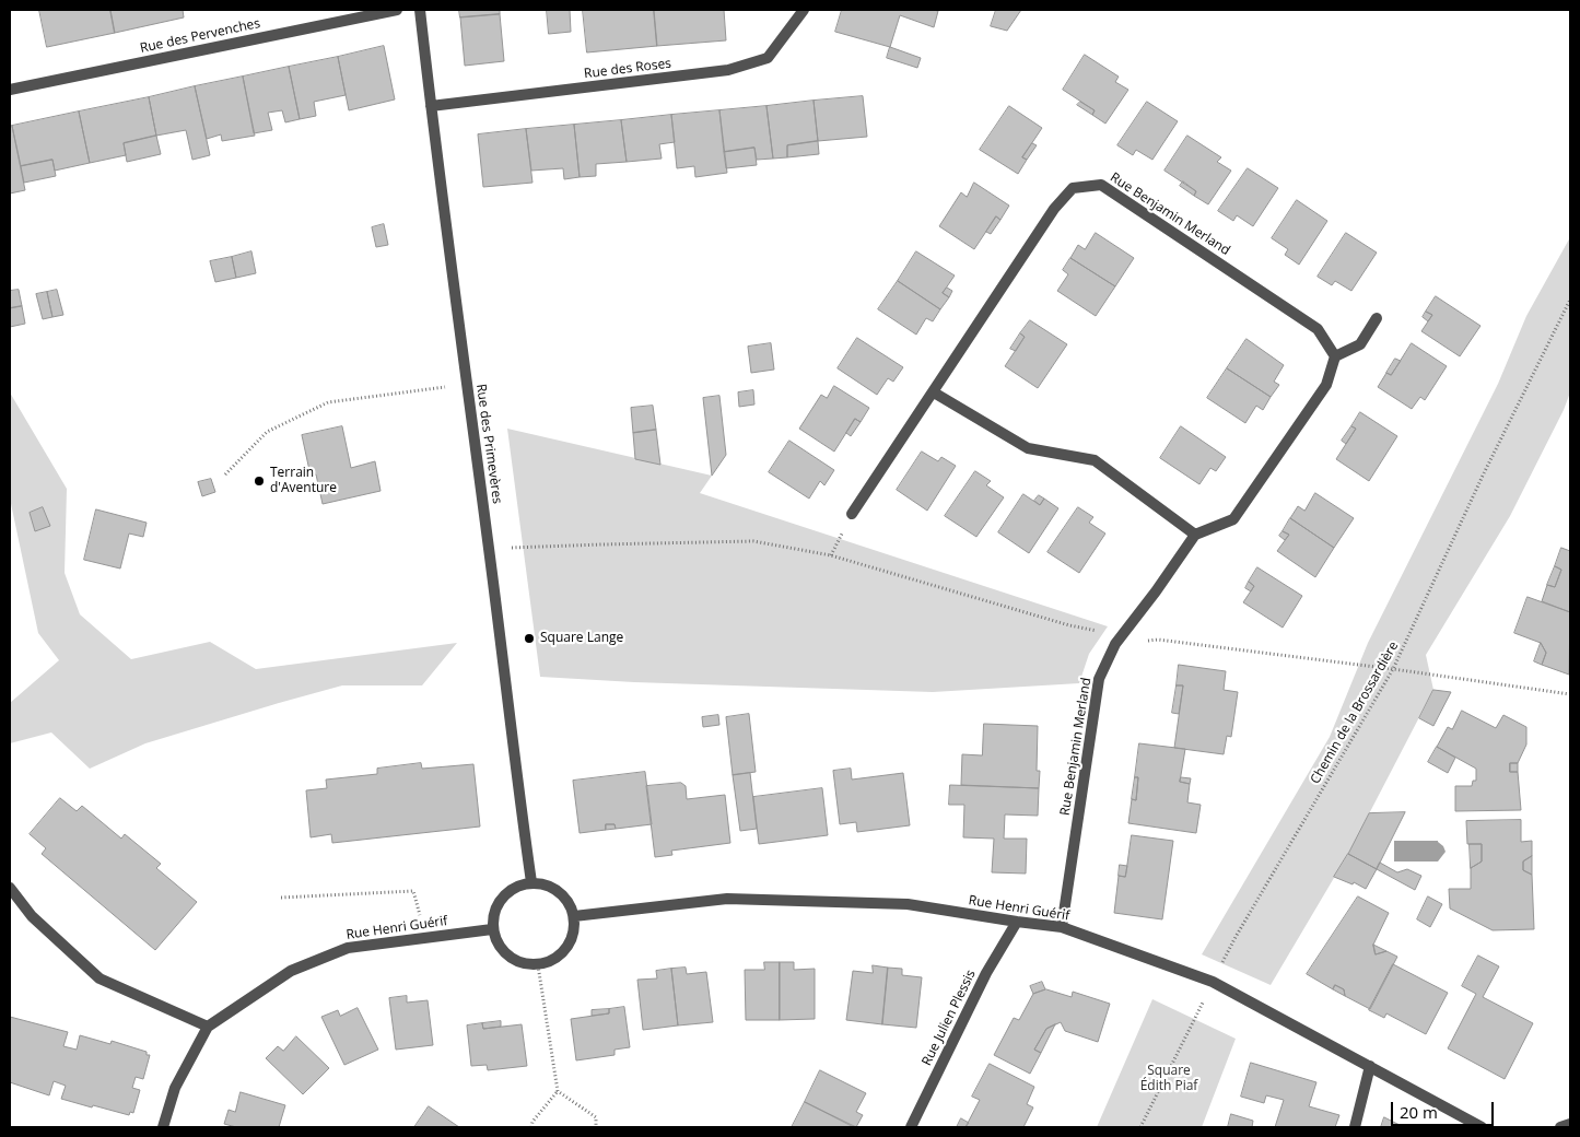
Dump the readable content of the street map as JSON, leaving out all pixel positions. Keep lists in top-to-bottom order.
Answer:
{
  "streets": {
    "street": [
      "Rue des Pervenches",
      "Rue des Roses",
      "Rue Benjamin Merland",
      "Rue des Primevères",
      "Rue Henri Guérif",
      "Rue Julien Plessis"
    ],
    "path": ["Chemin de la Brossardière"]
  },
  "crossings": [
    ["Rue des Roses", "Rue des Primevères"],
    ["Rue Benjamin Merland", "Rue Henri Guérif"],
    ["Rue des Primevères", "Rue Henri Guérif"],
    ["Chemin de la Brossardière", "Rue Henri Guérif"],
    ["Rue Henri Guérif", "Rue Julien Plessis"]
  ],
  "parks": ["Square Édith Piaf"],
  "places": ["Terrain d'Aventure", "Square Lange"],
  "scale_bar": "20 m"
}
